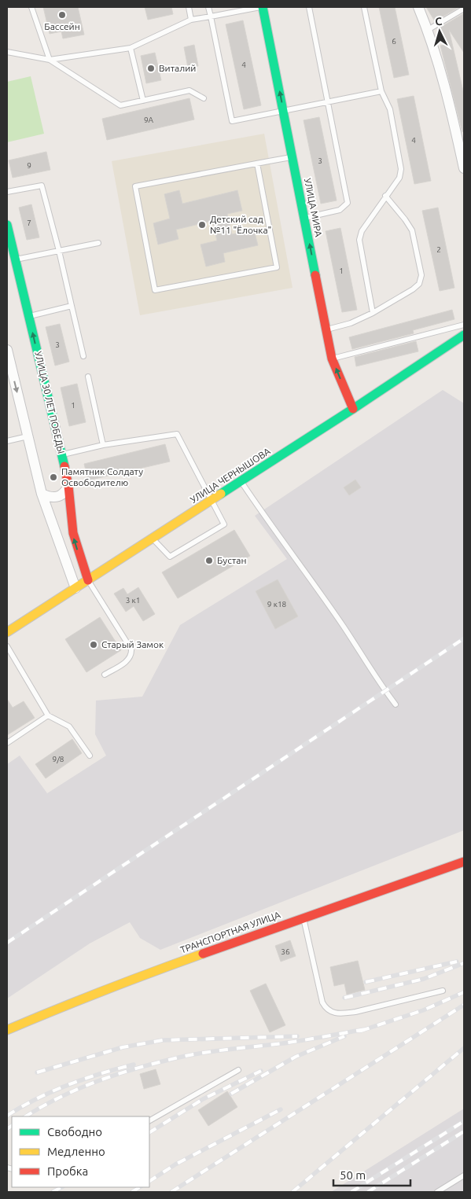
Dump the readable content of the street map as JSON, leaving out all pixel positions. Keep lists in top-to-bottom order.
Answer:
{
  "streets": {
    "street": [
      "УЛИЦА МИРА",
      "УЛИЦА 30 ЛЕТ ПОБЕДЫ",
      "УЛИЦА ЧЕРНЫШОВА",
      "ТРАНСПОРТНАЯ УЛИЦА"
    ]
  },
  "crossings": [
    ["УЛИЦА МИРА", "УЛИЦА ЧЕРНЫШОВА"],
    ["УЛИЦА 30 ЛЕТ ПОБЕДЫ", "УЛИЦА ЧЕРНЫШОВА"]
  ],
  "one_way": ["УЛИЦА МИРА"],
  "places": [
    "Бассейн",
    "Виталий",
    "Детский сад №11 \"Ёлочка\"",
    "Памятник Солдату Освободителю",
    "Бустан",
    "Старый Замок"
  ],
  "house_numbers": [
    "6",
    "4",
    "9А",
    "4",
    "3",
    "9",
    "7",
    "2",
    "1",
    "3",
    "1",
    "3 к1",
    "9 к18",
    "9/8",
    "36"
  ],
  "legend": ["Свободно", "Медленно", "Пробка"],
  "scale_bar": "50 m",
  "north": "top"
}
